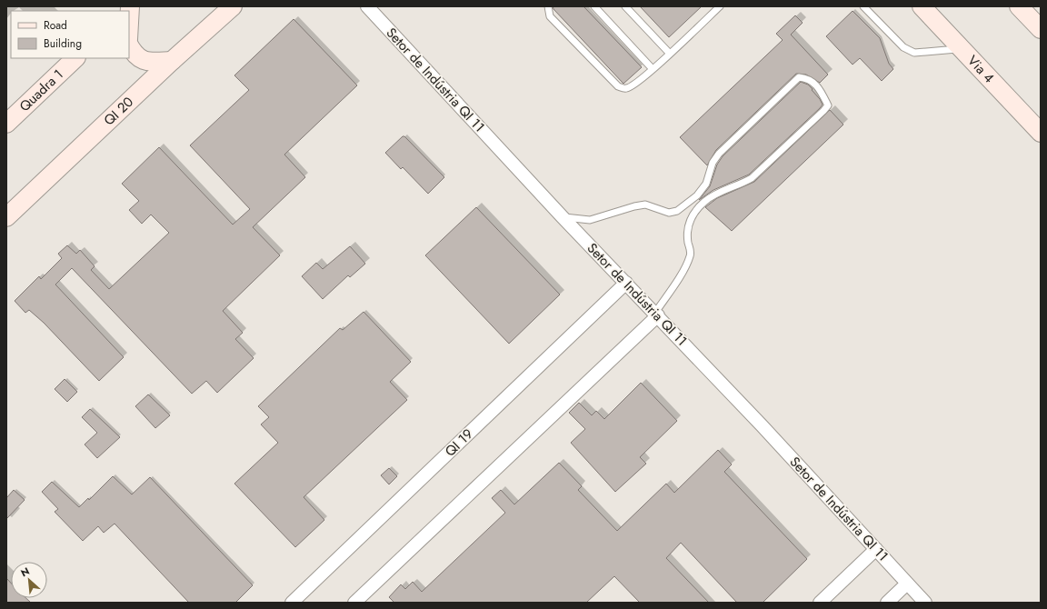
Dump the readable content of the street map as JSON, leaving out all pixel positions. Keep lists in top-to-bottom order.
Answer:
{
  "streets": {
    "street": [
      "Via 4",
      "Setor de Indústria QI 11",
      "Quadra 1",
      "QI 20",
      "QI 19"
    ]
  },
  "crossings": [
    ["Setor de Indústria QI 11", "QI 19"]
  ],
  "legend": ["Road", "Building"],
  "north": "top left"
}
